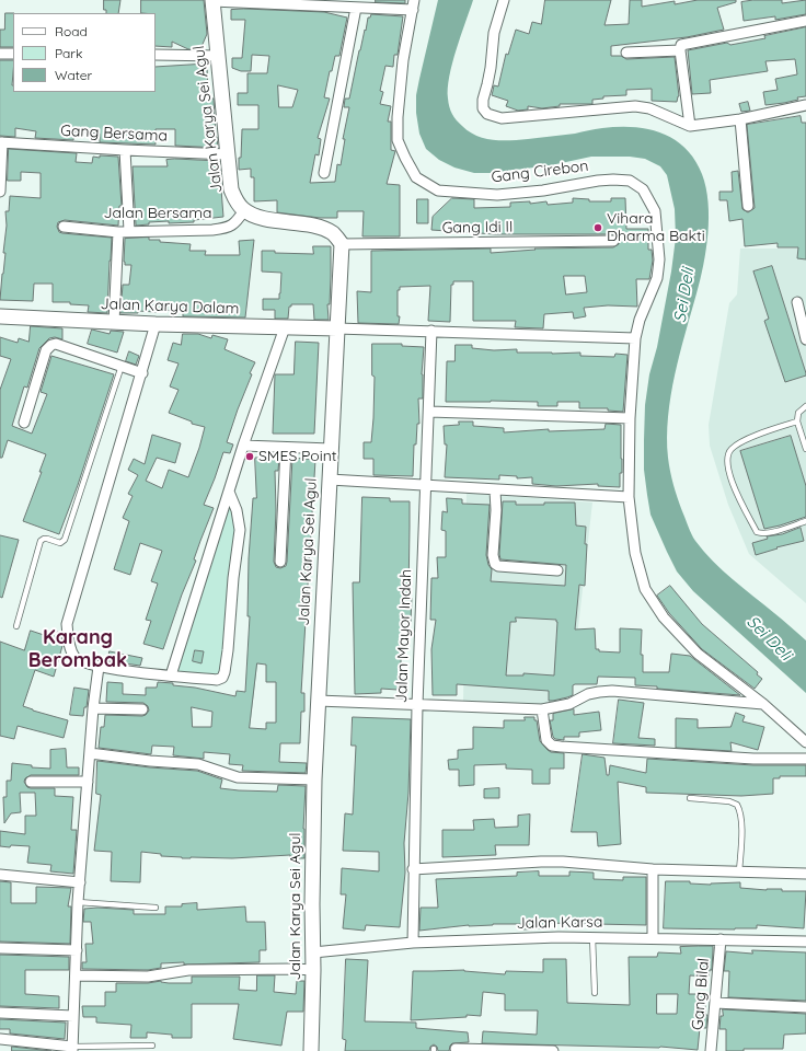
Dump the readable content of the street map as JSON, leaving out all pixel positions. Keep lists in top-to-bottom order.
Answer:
{
  "streets": {
    "main road": ["Jalan Karya Sei Agul", "Jalan Karya Dalam"],
    "street": [
      "Gang Bersama",
      "Gang Cirebon",
      "Jalan Bersama",
      "Gang Idi II",
      "Jalan Mayor Indah",
      "Jalan Karsa",
      "Gang Bilal"
    ]
  },
  "crossings": [
    ["Jalan Karya Sei Agul", "Gang Bersama"],
    ["Jalan Karya Sei Agul", "Jalan Bersama"],
    ["Jalan Karya Sei Agul", "Gang Idi II"],
    ["Jalan Karya Sei Agul", "Jalan Karya Dalam"],
    ["Jalan Karya Sei Agul", "Jalan Karsa"],
    ["Jalan Mayor Indah", "Jalan Karsa"],
    ["Jalan Karsa", "Gang Bilal"]
  ],
  "districts": ["Karang Berombak"],
  "water": ["Sei Deli"],
  "places": ["Vihara Dharma Bakti", "SMES Point"],
  "legend": ["Road", "Park", "Water"]
}
